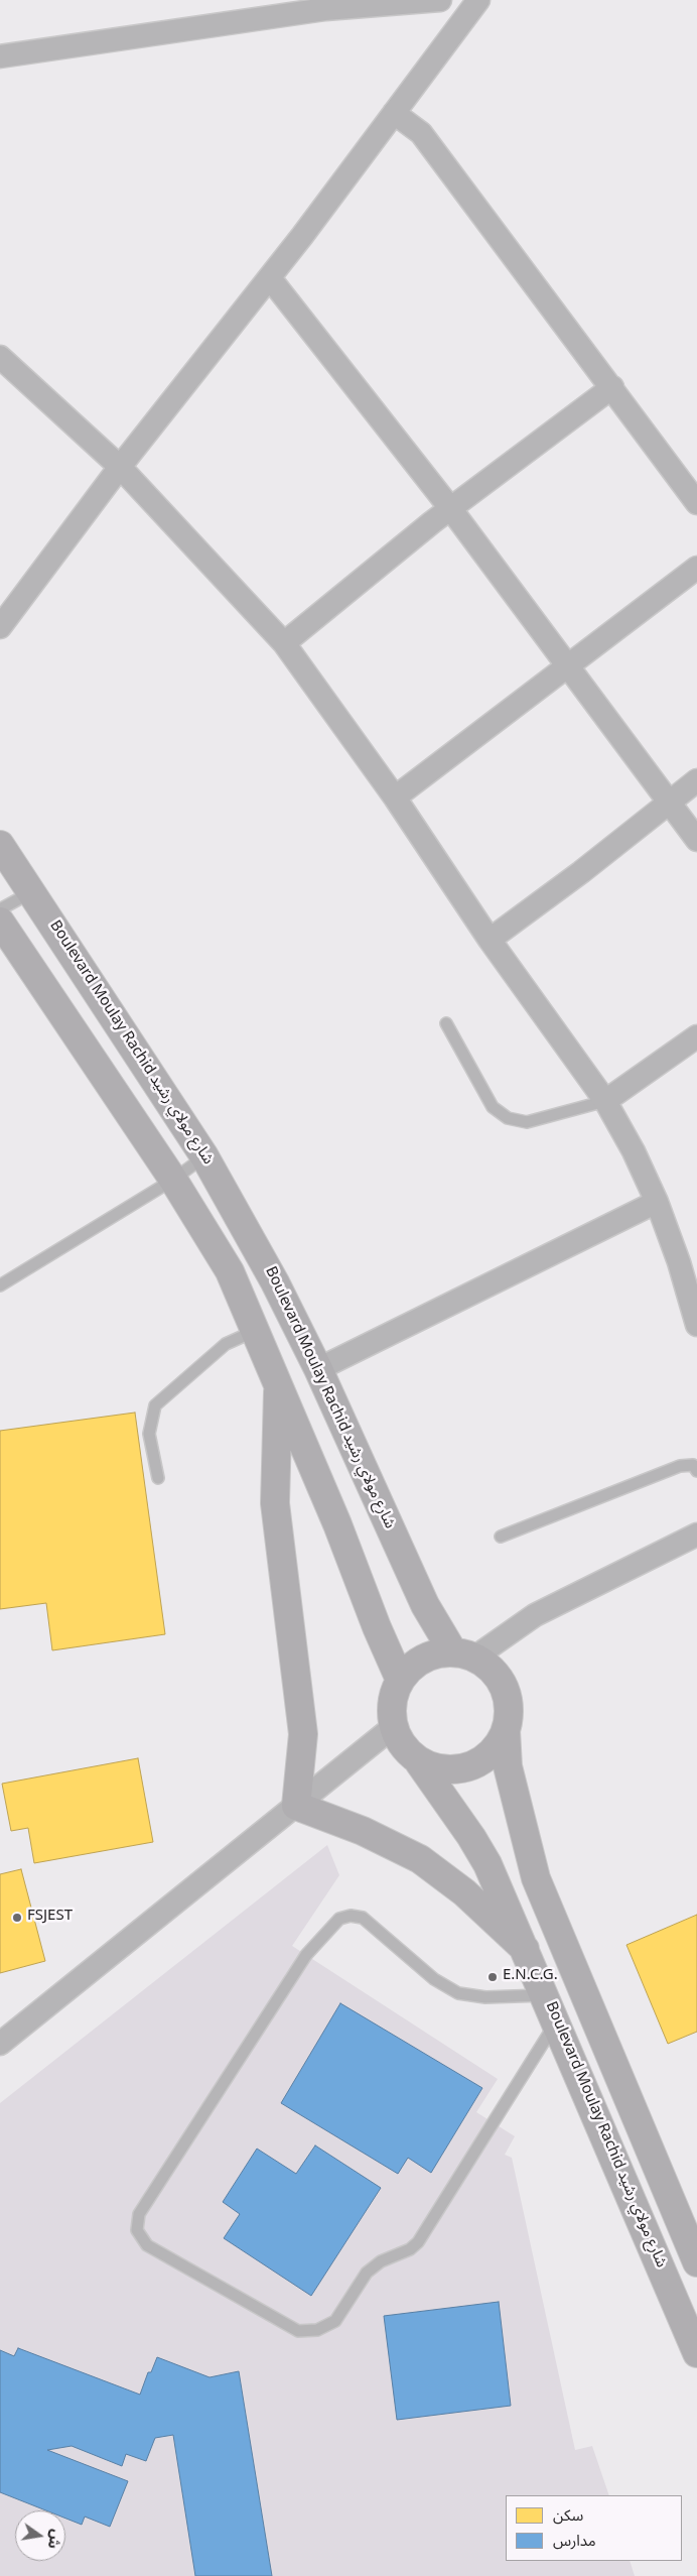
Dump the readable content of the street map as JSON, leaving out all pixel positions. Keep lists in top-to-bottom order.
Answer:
{
  "streets": {
    "main road": ["Boulevard Moulay Rachid شارع مولاي رشيد"]
  },
  "places": ["FSJEST", "E.N.C.G."],
  "legend": ["سكن", "مدارس"],
  "north": "right"
}
